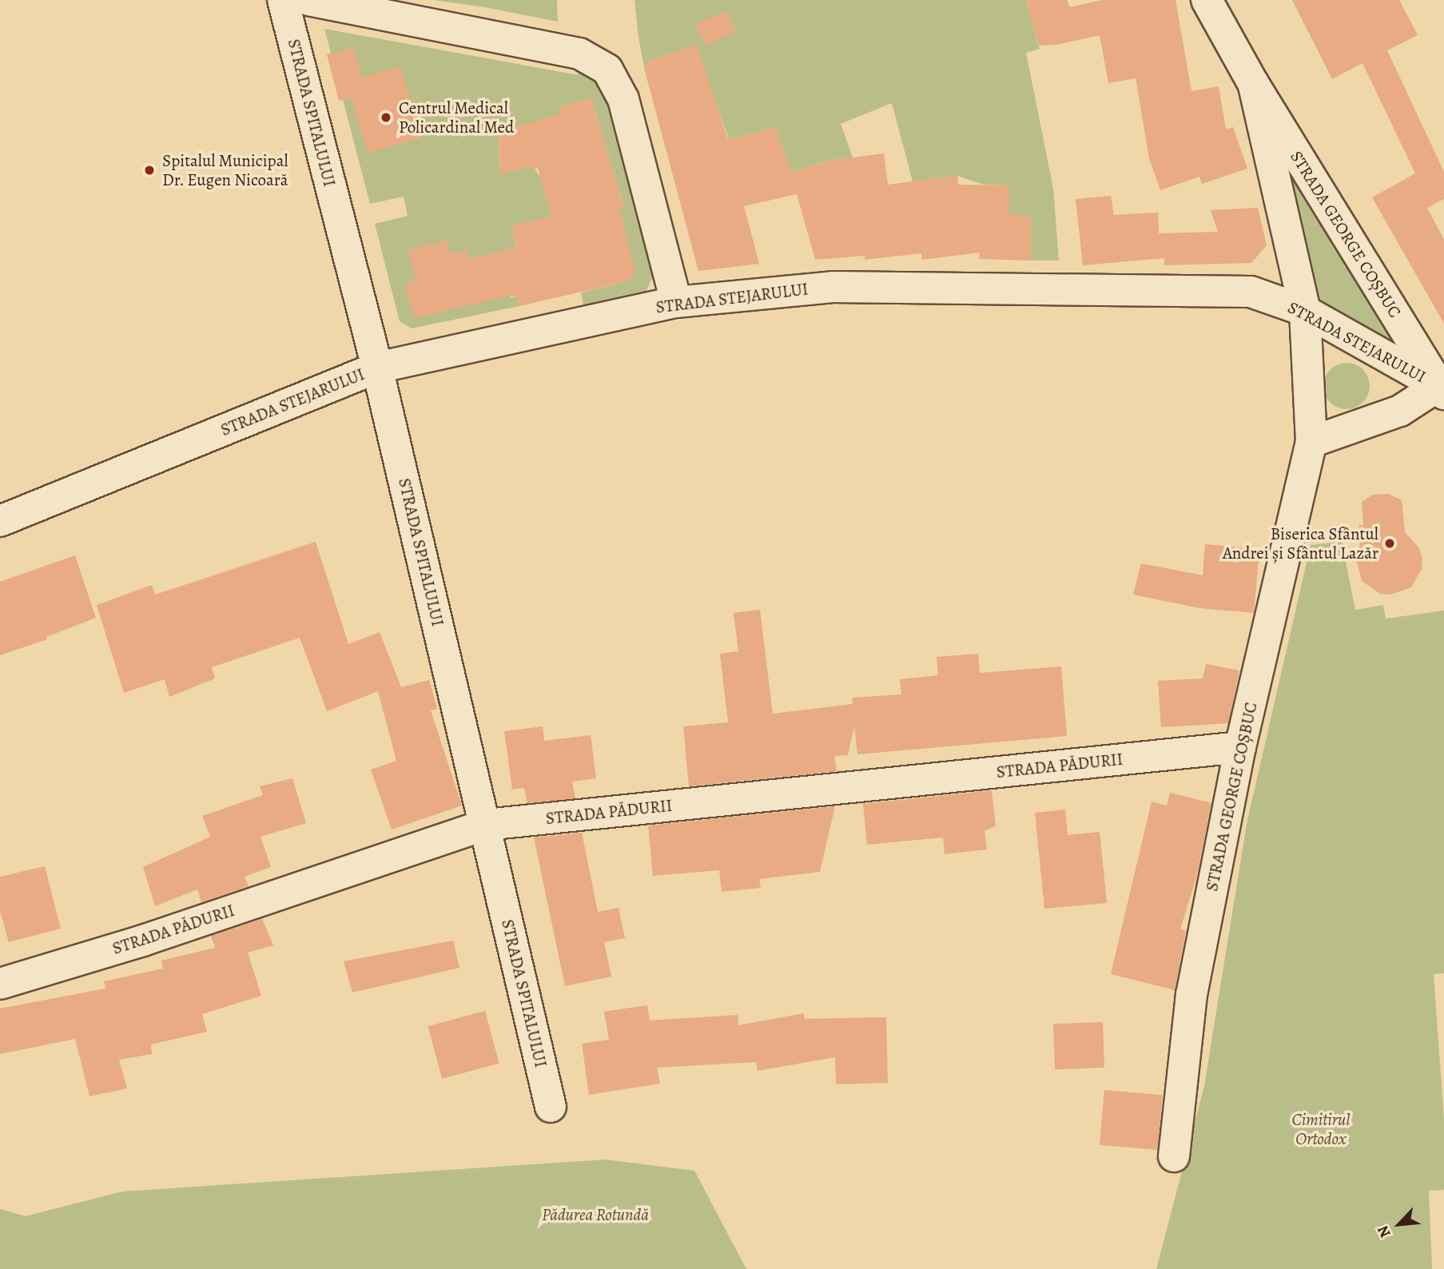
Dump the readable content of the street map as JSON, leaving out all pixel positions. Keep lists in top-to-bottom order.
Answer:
{
  "streets": {
    "street": [
      "STRADA SPITALULUI",
      "STRADA GEORGE COȘBUC",
      "STRADA STEJARULUI",
      "STRADA PĂDURII"
    ]
  },
  "crossings": [
    ["STRADA SPITALULUI", "STRADA STEJARULUI"],
    ["STRADA SPITALULUI", "STRADA PĂDURII"],
    ["STRADA GEORGE COȘBUC", "STRADA STEJARULUI"],
    ["STRADA GEORGE COȘBUC", "STRADA PĂDURII"]
  ],
  "parks": ["Cimitirul Ortodox", "Pădurea Rotundă"],
  "places": ["Centrul Medical Policardinal Med", "Spitalul Municipal Dr. Eugen Nicoară", "Biserica Sfântul Andrei și Sfântul Lazăr"],
  "north": "bottom left"
}
